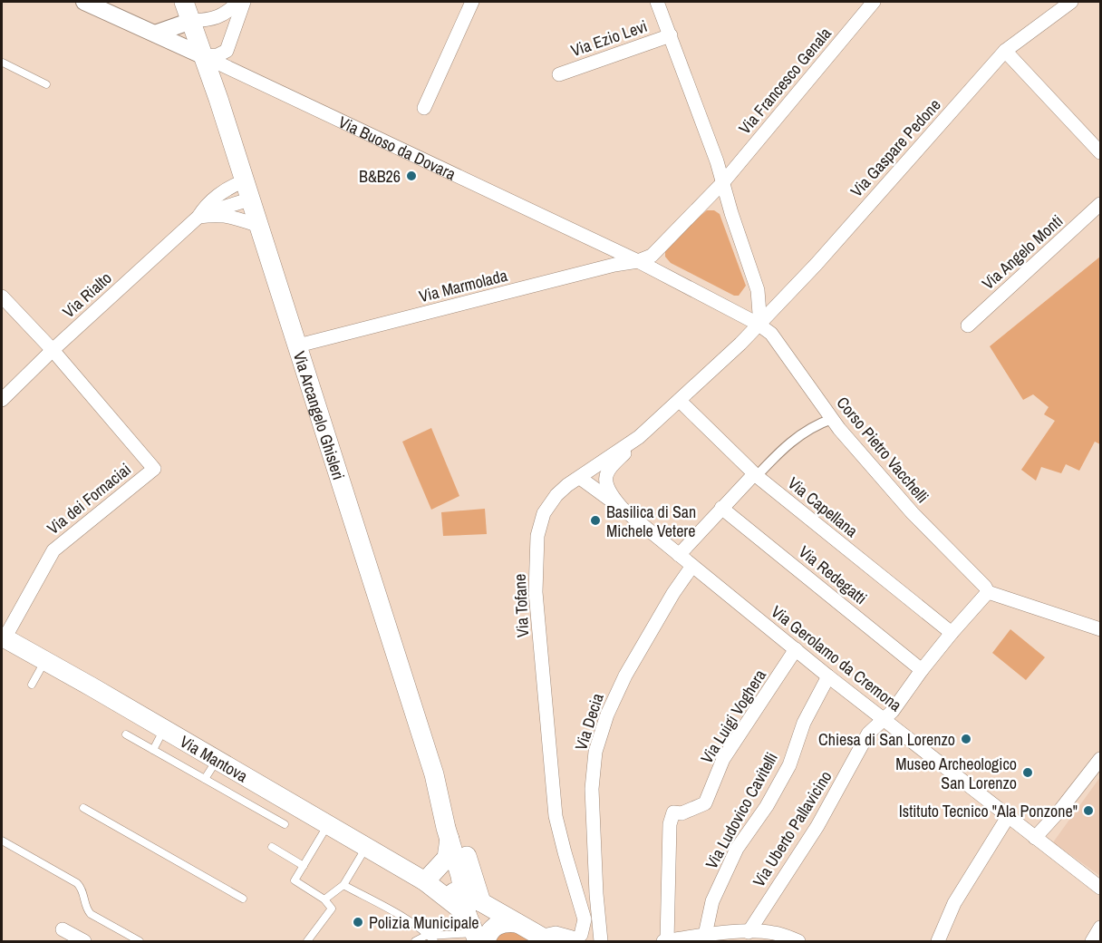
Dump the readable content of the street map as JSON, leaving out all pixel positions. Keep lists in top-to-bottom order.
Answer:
{
  "streets": {
    "main road": ["Via Arcangelo Ghisleri", "Via Mantova"],
    "street": [
      "Via Ezio Levi",
      "Via Francesco Genala",
      "Via Buoso da Dovara",
      "Via Gaspare Pedone",
      "Via Angelo Monti",
      "Via Marmolada",
      "Via Rialto",
      "Corso Pietro Vacchelli",
      "Via dei Fornaciai",
      "Via Capellana",
      "Via Redegatti",
      "Via Tofane",
      "Via Gerolamo da Cremona",
      "Via Luigi Voghera",
      "Via Decia",
      "Via Ludovico Cavitelli",
      "Via Uberto Pallavicino"
    ]
  },
  "crossings": [
    ["Via Francesco Genala", "Via Buoso da Dovara"],
    ["Via Francesco Genala", "Via Marmolada"],
    ["Via Buoso da Dovara", "Via Gaspare Pedone"],
    ["Via Buoso da Dovara", "Via Marmolada"],
    ["Via Buoso da Dovara", "Via Arcangelo Ghisleri"],
    ["Via Buoso da Dovara", "Corso Pietro Vacchelli"],
    ["Via Buoso da Dovara", "Via Tofane"],
    ["Via Gaspare Pedone", "Corso Pietro Vacchelli"],
    ["Via Gaspare Pedone", "Via Tofane"],
    ["Via Marmolada", "Via Arcangelo Ghisleri"],
    ["Via Rialto", "Via Arcangelo Ghisleri"],
    ["Via Rialto", "Via dei Fornaciai"],
    ["Via Arcangelo Ghisleri", "Via Mantova"],
    ["Corso Pietro Vacchelli", "Via Tofane"],
    ["Corso Pietro Vacchelli", "Via Uberto Pallavicino"],
    ["Via dei Fornaciai", "Via Mantova"],
    ["Via Capellana", "Via Tofane"],
    ["Via Capellana", "Via Uberto Pallavicino"],
    ["Via Redegatti", "Via Uberto Pallavicino"],
    ["Via Tofane", "Via Gerolamo da Cremona"],
    ["Via Tofane", "Via Mantova"],
    ["Via Gerolamo da Cremona", "Via Luigi Voghera"],
    ["Via Gerolamo da Cremona", "Via Decia"],
    ["Via Gerolamo da Cremona", "Via Ludovico Cavitelli"],
    ["Via Gerolamo da Cremona", "Via Uberto Pallavicino"]
  ],
  "places": [
    "B&B26",
    "Basilica di San Michele Vetere",
    "Chiesa di San Lorenzo",
    "Museo Archeologico San Lorenzo",
    "Istituto Tecnico \"Ala Ponzone\"",
    "Polizia Municipale"
  ]
}
